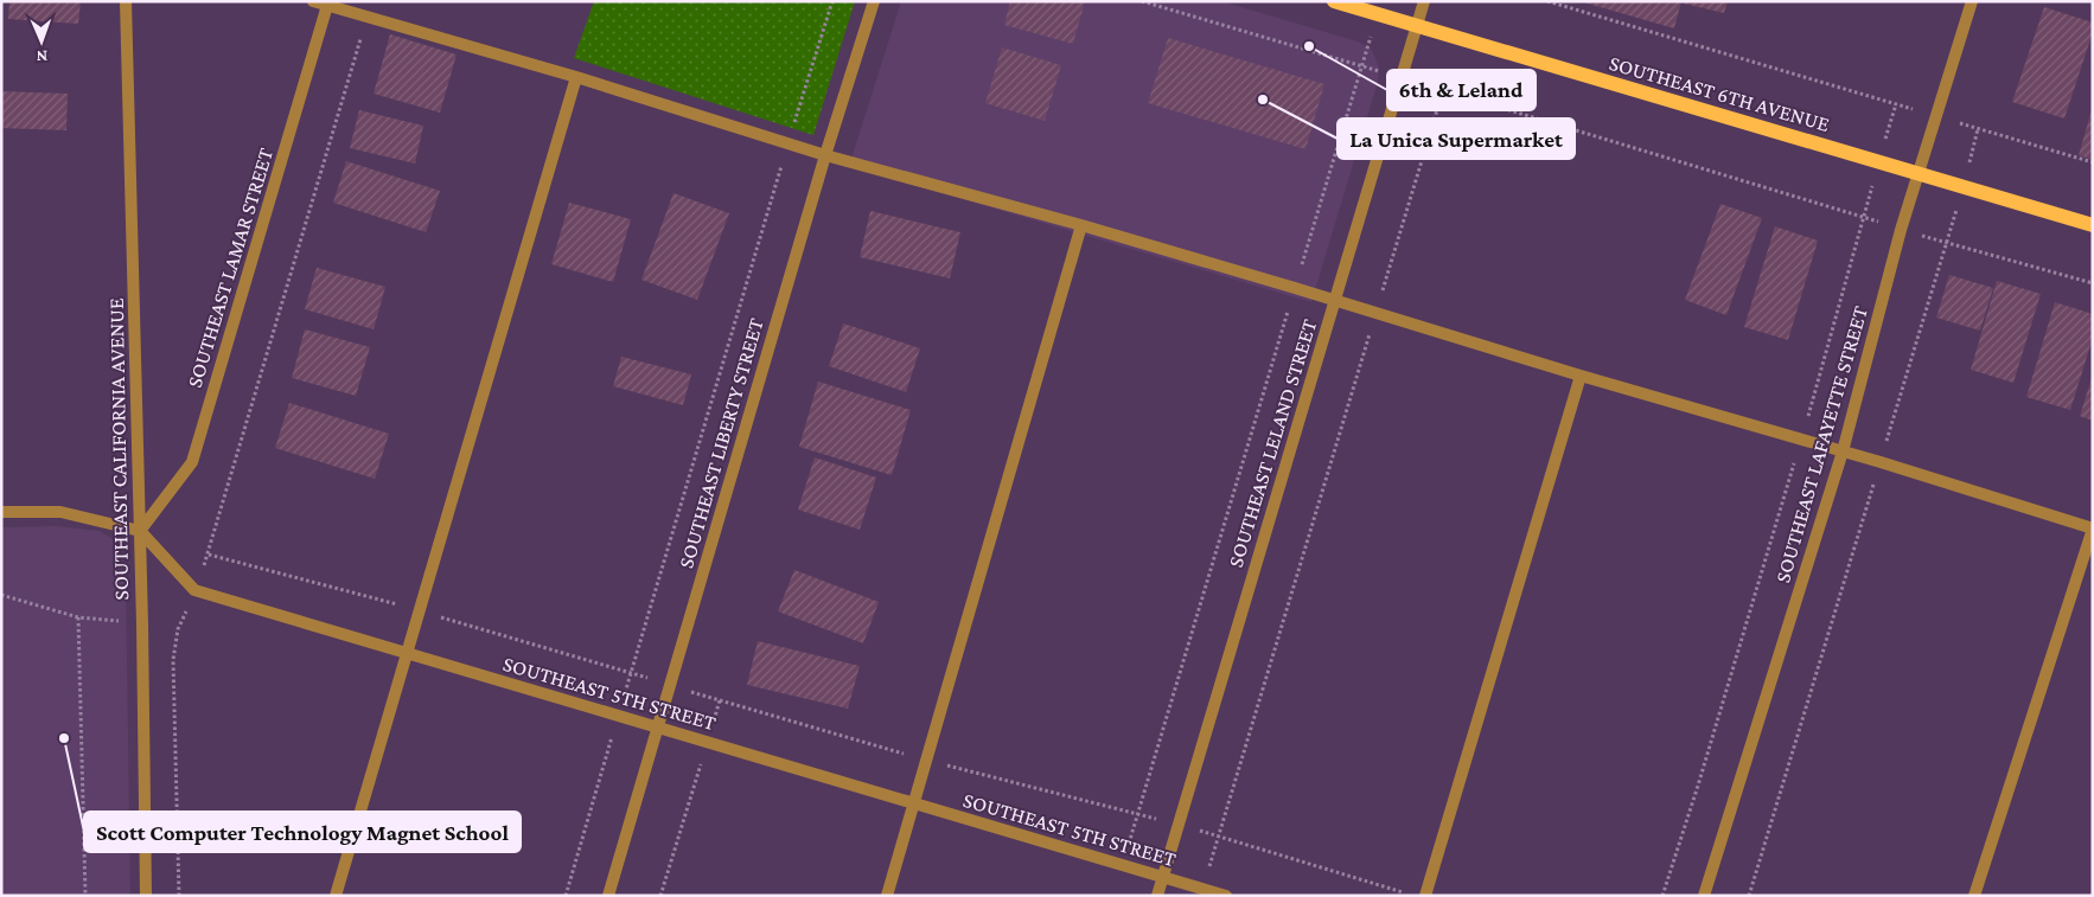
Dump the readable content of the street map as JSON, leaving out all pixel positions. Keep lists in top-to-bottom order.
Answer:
{
  "streets": {
    "main road": ["SOUTHEAST 6TH AVENUE"],
    "street": [
      "SOUTHEAST LAMAR STREET",
      "SOUTHEAST LIBERTY STREET",
      "SOUTHEAST LELAND STREET",
      "SOUTHEAST LAFAYETTE STREET",
      "SOUTHEAST CALIFORNIA AVENUE",
      "SOUTHEAST 5TH STREET"
    ]
  },
  "crossings": [
    ["SOUTHEAST 6TH AVENUE", "SOUTHEAST LELAND STREET"],
    ["SOUTHEAST 6TH AVENUE", "SOUTHEAST LAFAYETTE STREET"],
    ["SOUTHEAST LAMAR STREET", "SOUTHEAST CALIFORNIA AVENUE"],
    ["SOUTHEAST LIBERTY STREET", "SOUTHEAST 5TH STREET"],
    ["SOUTHEAST LELAND STREET", "SOUTHEAST 5TH STREET"]
  ],
  "places": ["6th & Leland", "La Unica Supermarket", "Scott Computer Technology Magnet School"],
  "north": "bottom"
}
